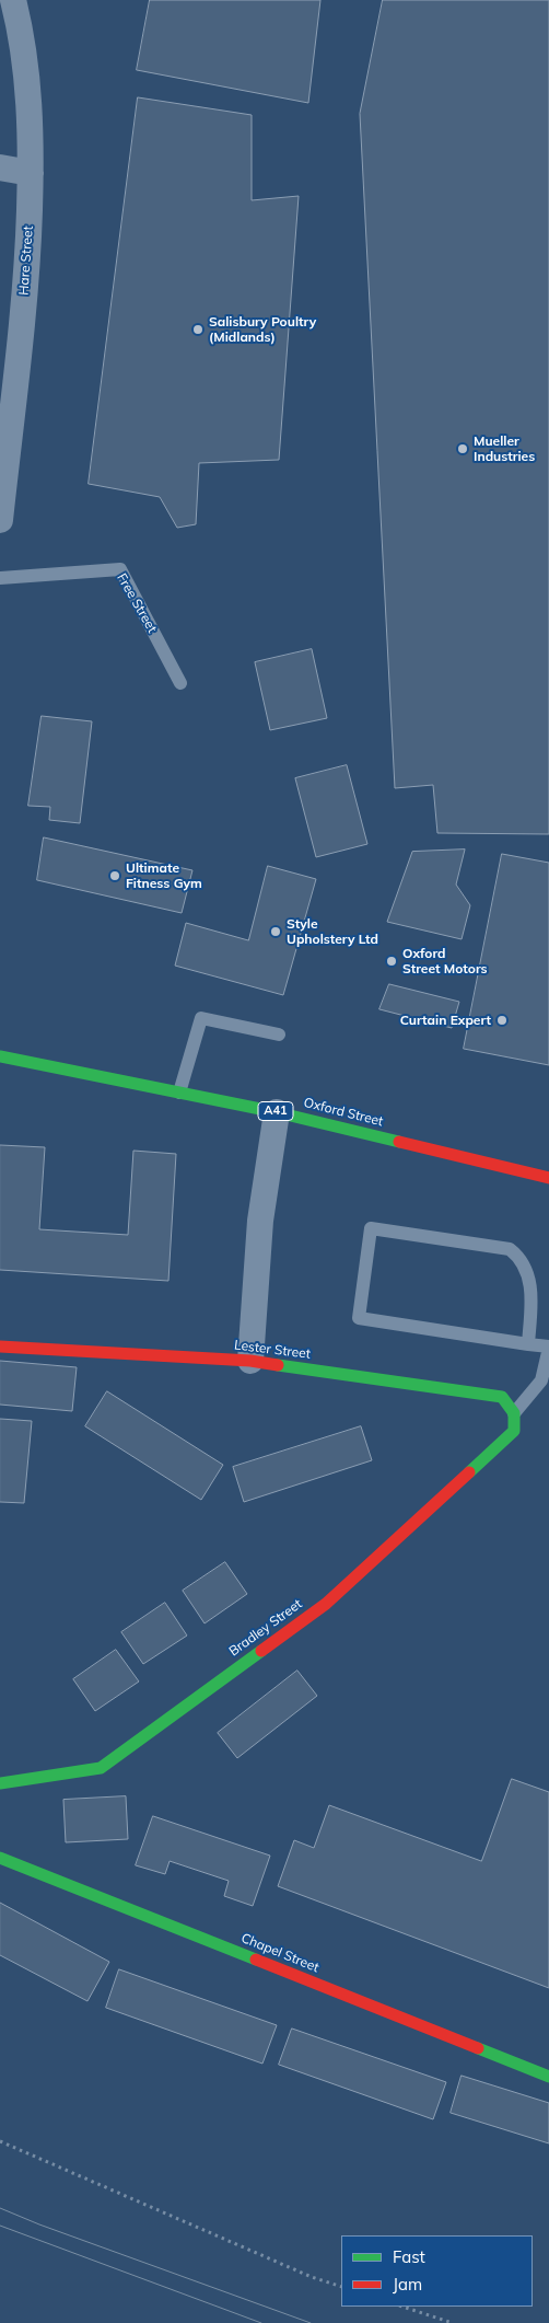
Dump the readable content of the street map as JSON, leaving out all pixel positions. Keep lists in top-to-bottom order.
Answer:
{
  "streets": {
    "main road": [
      "A41",
      "Oxford Street",
      "Lester Street",
      "Bradley Street",
      "Chapel Street"
    ],
    "street": ["Hare Street"],
    "lane": ["Free Street"]
  },
  "crossings": [
    ["Lester Street", "Bradley Street"]
  ],
  "places": [
    "Salisbury Poultry (Midlands)",
    "Mueller Industries",
    "Ultimate Fitness Gym",
    "Style Upholstery Ltd",
    "Oxford Street Motors",
    "Curtain Expert"
  ],
  "legend": ["Fast", "Jam"]
}
